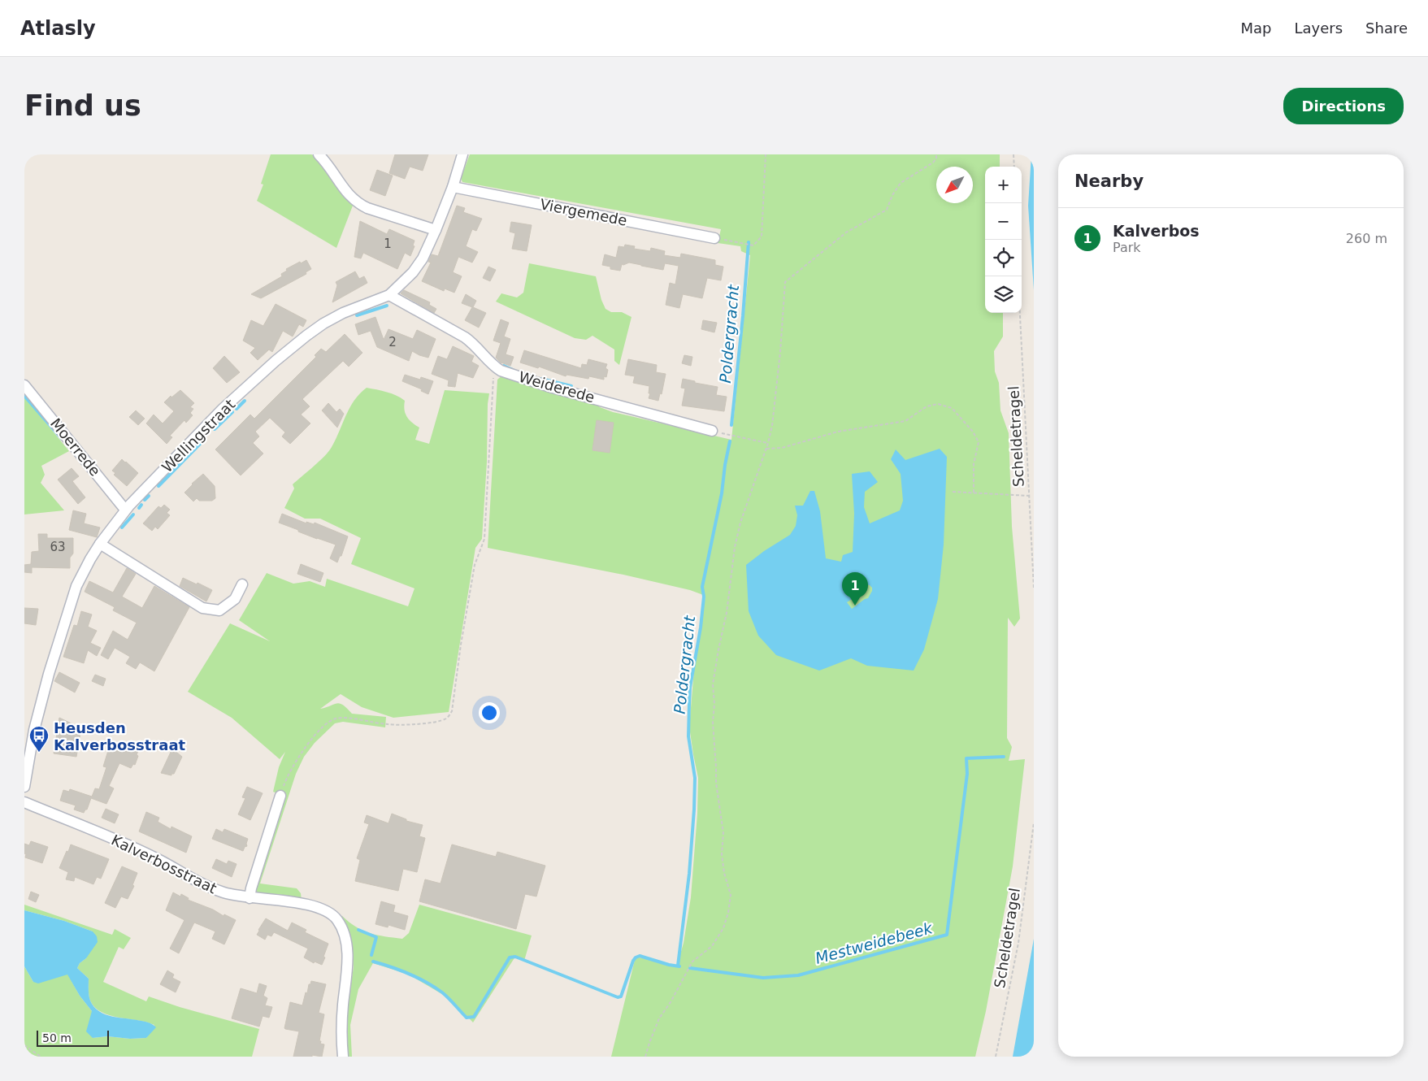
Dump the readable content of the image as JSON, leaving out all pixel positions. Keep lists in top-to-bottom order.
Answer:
{
  "streets": {
    "street": [
      "Viergemede",
      "Weiderede",
      "Wellingstraat",
      "Moerrede",
      "Kalverbosstraat"
    ],
    "path": ["Scheldetragel"]
  },
  "crossings": [
    ["Viergemede", "Wellingstraat"],
    ["Weiderede", "Wellingstraat"],
    ["Wellingstraat", "Moerrede"]
  ],
  "water": ["Poldergracht", "Mestweidebeek"],
  "places": {
    "bus stop": ["Heusden Kalverbosstraat"]
  },
  "house_numbers": ["1", "2", "63"],
  "scale_bar": "50 m",
  "north": "bottom left",
  "page": {
    "header": "Atlasly",
    "nav": ["Map", "Layers", "Share"],
    "buttons": "Directions",
    "title": "Find us",
    "heading": "Nearby",
    "map_buttons": ["+", "−"],
    "list": [
      {
        "mark": "1",
        "name": "Kalverbos",
        "note": "Park",
        "value": "260 m"
      }
    ],
    "pins": "1",
    "scale": "50 m"
  }
}
